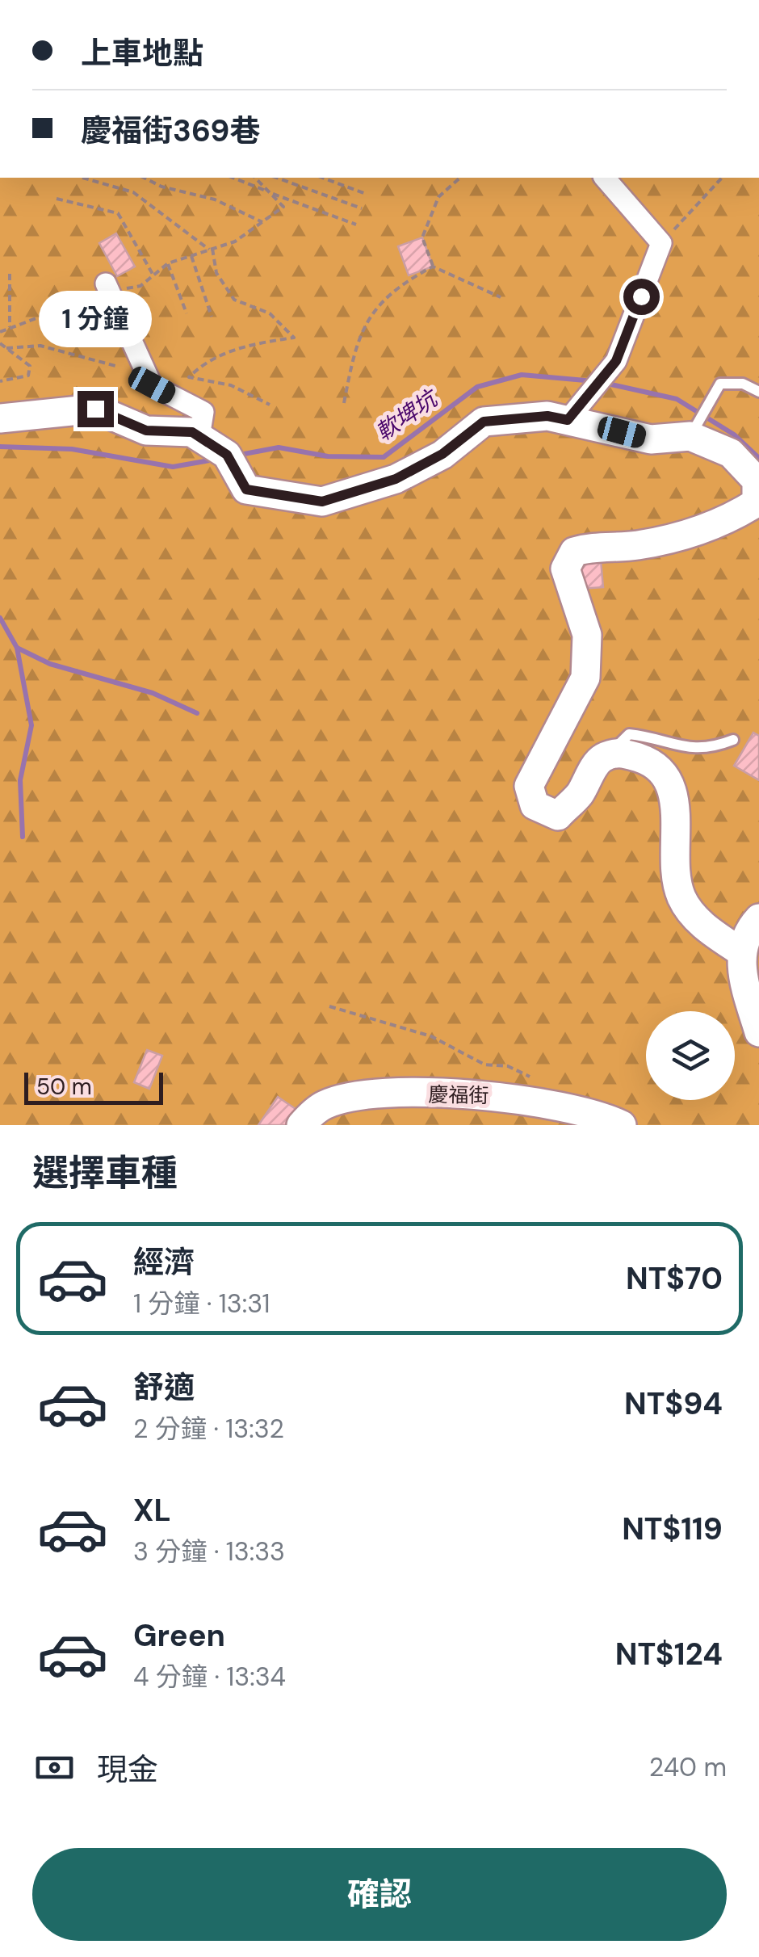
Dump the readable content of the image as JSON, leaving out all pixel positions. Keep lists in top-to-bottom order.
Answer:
{
  "streets": {
    "street": ["慶福街"]
  },
  "water": ["軟埤坑"],
  "scale_bar": "50 m",
  "page": {
    "banner": ["上車地點", "慶福街369巷"],
    "bubble": "1 分鐘",
    "scale": "50 m",
    "heading": "選擇車種",
    "list": [
      {
        "name": "經濟",
        "note": "1 分鐘 · 13:31",
        "value": "NT$70"
      },
      {
        "name": "舒適",
        "note": "2 分鐘 · 13:32",
        "value": "NT$94"
      },
      {
        "name": "XL",
        "note": "3 分鐘 · 13:33",
        "value": "NT$119"
      },
      {
        "name": "Green",
        "note": "4 分鐘 · 13:34",
        "value": "NT$124"
      }
    ],
    "pay": ["現金", "240 m"],
    "buttons": "確認"
  }
}
